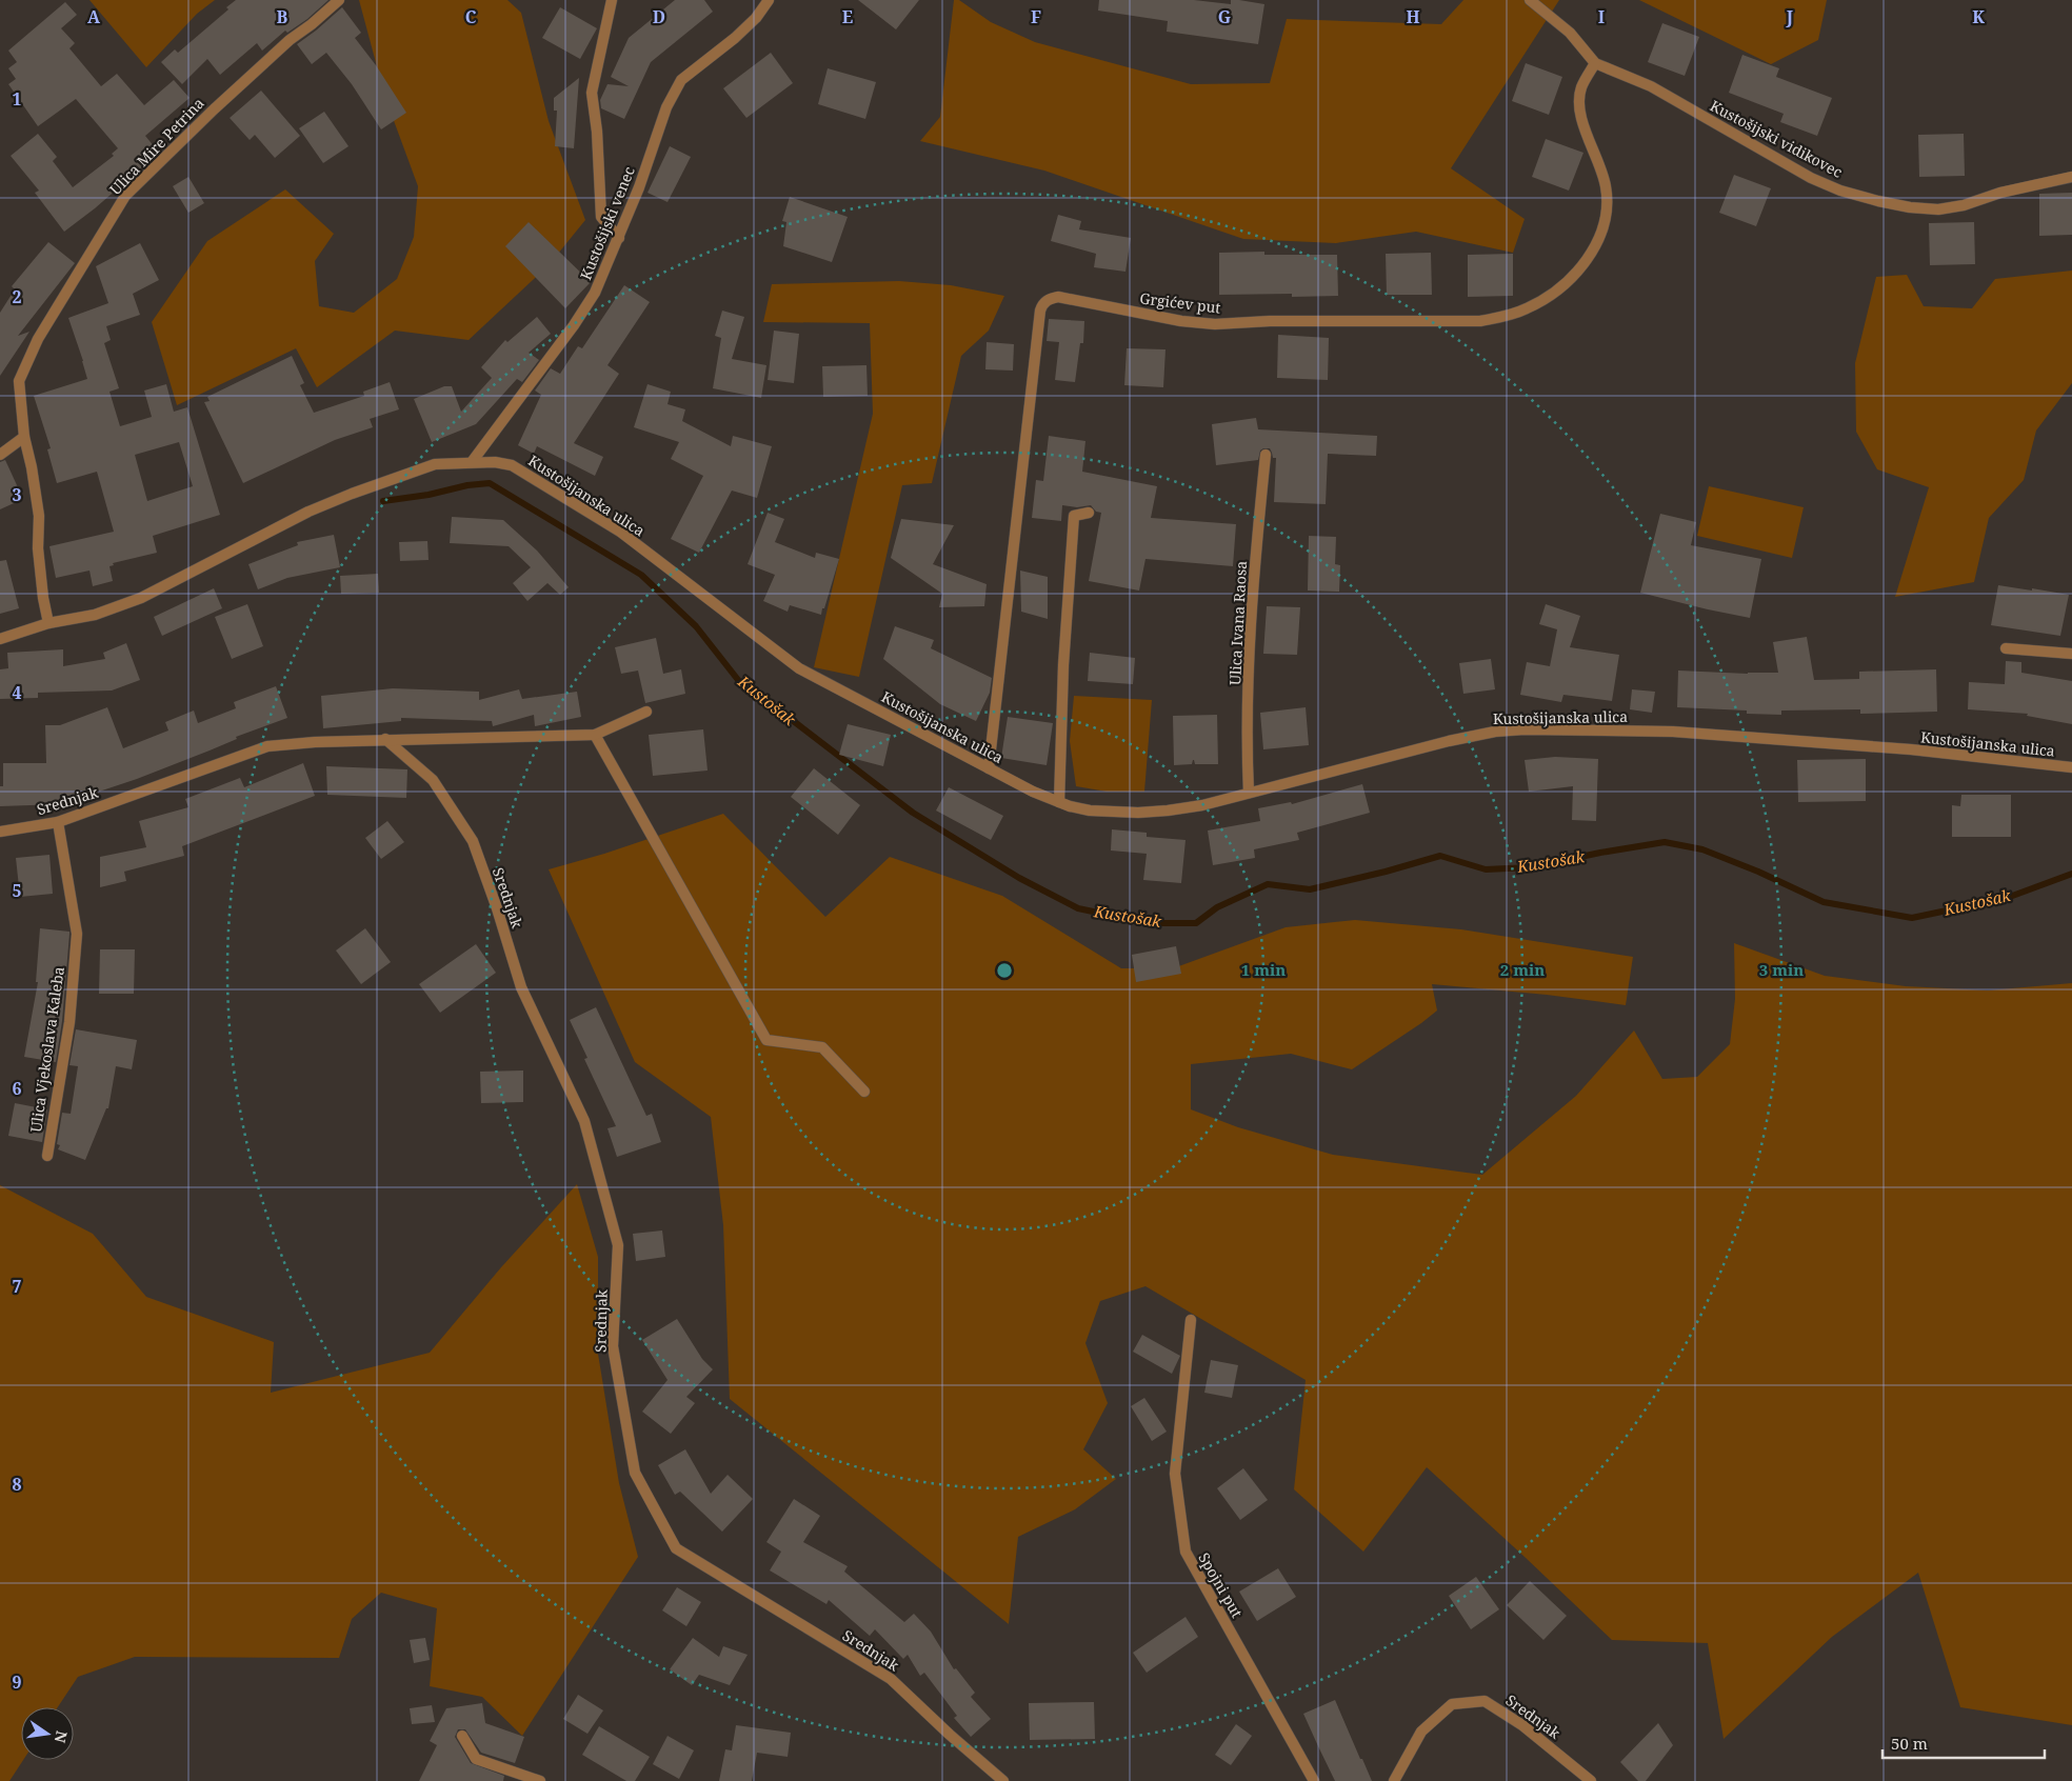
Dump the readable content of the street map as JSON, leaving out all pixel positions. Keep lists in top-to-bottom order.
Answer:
{
  "streets": {
    "street": [
      "Kustošijski vidikovec",
      "Ulica Mire Petrina",
      "Kustošijski venec",
      "Grgićev put",
      "Kustošijanska ulica",
      "Ulica Ivana Raosa",
      "Srednjak",
      "Ulica Vjekoslava Kaleba",
      "Spojni put"
    ]
  },
  "crossings": [
    ["Kustošijski vidikovec", "Grgićev put"],
    ["Ulica Mire Petrina", "Kustošijanska ulica"],
    ["Kustošijski venec", "Kustošijanska ulica"],
    ["Grgićev put", "Kustošijanska ulica"],
    ["Kustošijanska ulica", "Ulica Ivana Raosa"],
    ["Srednjak", "Ulica Vjekoslava Kaleba"]
  ],
  "water": ["Kustošak"],
  "scale_bar": "50 m",
  "north": "right",
  "grid": {
    "columns": [
      "A",
      "B",
      "C",
      "D",
      "E",
      "F",
      "G",
      "H",
      "I",
      "J",
      "K"
    ],
    "rows": [
      "1",
      "2",
      "3",
      "4",
      "5",
      "6",
      "7",
      "8",
      "9"
    ]
  },
  "rings": ["1 min", "2 min", "3 min"]
}
